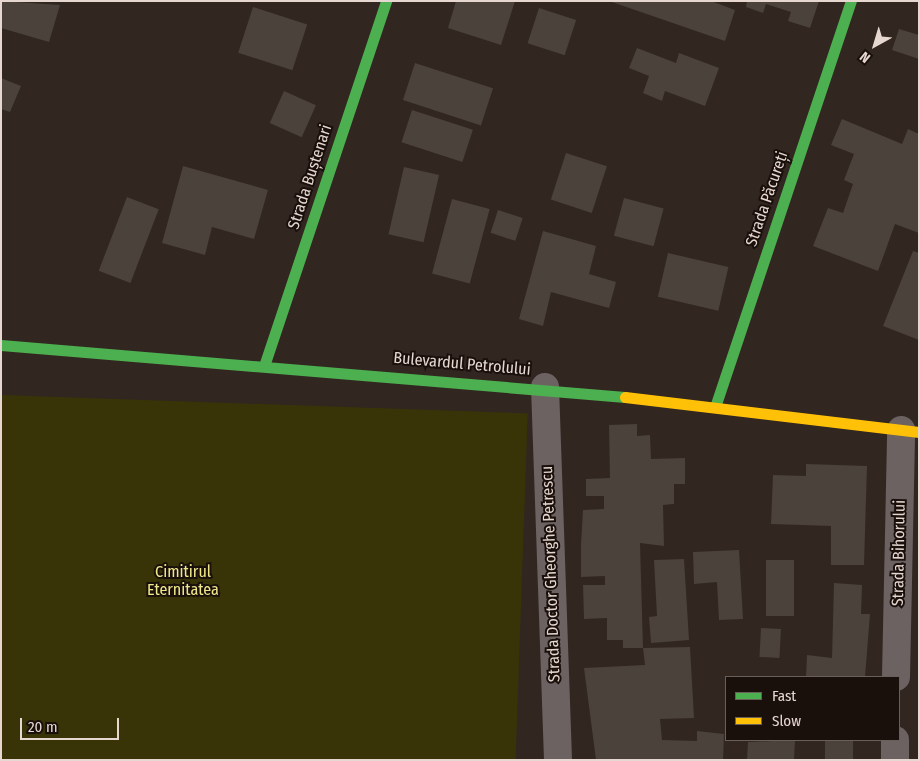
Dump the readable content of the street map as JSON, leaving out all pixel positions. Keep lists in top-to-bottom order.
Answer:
{
  "streets": {
    "street": [
      "Strada Buștenari",
      "Strada Păcureți",
      "Bulevardul Petrolului",
      "Strada Bihorului",
      "Strada Doctor Gheorghe Petrescu"
    ]
  },
  "crossings": [
    ["Strada Buștenari", "Bulevardul Petrolului"],
    ["Strada Păcureți", "Bulevardul Petrolului"],
    ["Bulevardul Petrolului", "Strada Bihorului"],
    ["Bulevardul Petrolului", "Strada Doctor Gheorghe Petrescu"]
  ],
  "parks": ["Cimitirul Eternitatea"],
  "legend": ["Fast", "Slow"],
  "scale_bar": "20 m",
  "north": "bottom left"
}
